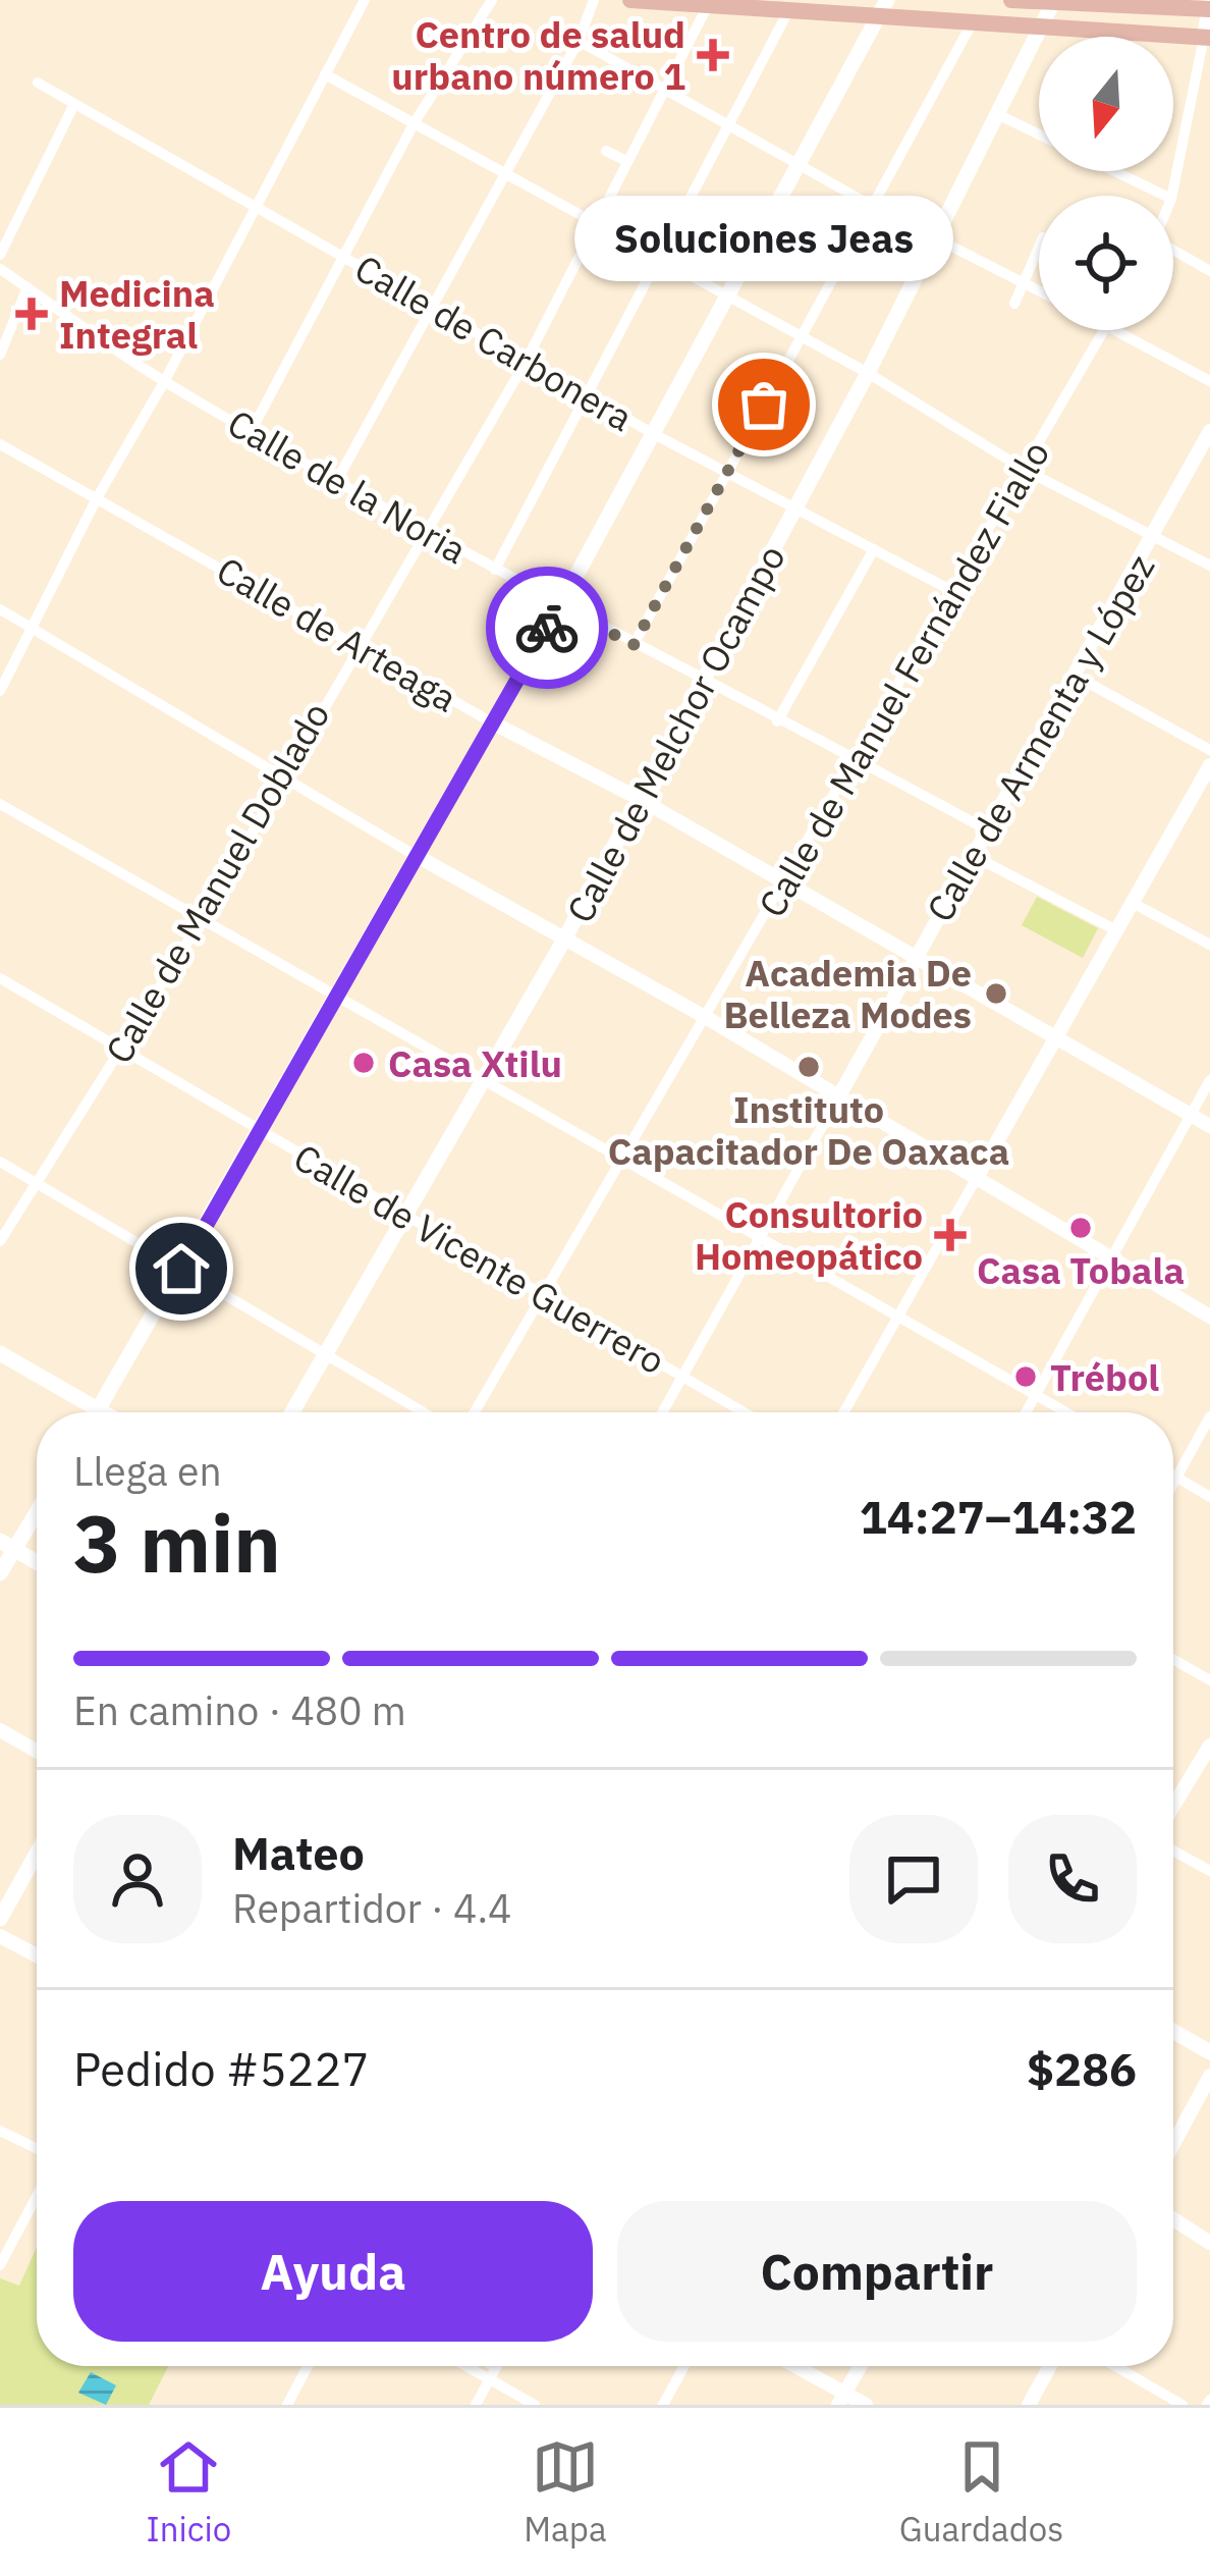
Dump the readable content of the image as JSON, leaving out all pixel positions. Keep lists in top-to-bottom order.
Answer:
{
  "streets": {
    "main road": ["Calle de Melchor Ocampo"],
    "street": [
      "Calle de Carbonera",
      "Calle de la Noria",
      "Calle de Arteaga",
      "Calle de Manuel Fernández Fiallo",
      "Calle de Armenta y López",
      "Calle de Manuel Doblado",
      "Calle de Vicente Guerrero"
    ]
  },
  "crossings": [
    ["Calle de Carbonera", "Calle de Manuel Fernández Fiallo"],
    ["Calle de Carbonera", "Calle de Melchor Ocampo"],
    ["Calle de Carbonera", "Calle de Manuel Doblado"],
    ["Calle de la Noria", "Calle de Manuel Fernández Fiallo"],
    ["Calle de la Noria", "Calle de Melchor Ocampo"],
    ["Calle de la Noria", "Calle de Armenta y López"],
    ["Calle de la Noria", "Calle de Manuel Doblado"],
    ["Calle de Arteaga", "Calle de Manuel Fernández Fiallo"],
    ["Calle de Arteaga", "Calle de Melchor Ocampo"],
    ["Calle de Arteaga", "Calle de Armenta y López"],
    ["Calle de Arteaga", "Calle de Manuel Doblado"],
    ["Calle de Manuel Fernández Fiallo", "Calle de Vicente Guerrero"],
    ["Calle de Melchor Ocampo", "Calle de Vicente Guerrero"],
    ["Calle de Armenta y López", "Calle de Vicente Guerrero"],
    ["Calle de Manuel Doblado", "Calle de Vicente Guerrero"]
  ],
  "places": {
    "health": ["Centro de salud urbano número 1", "Medicina Integral", "Consultorio Homeopático"],
    "other": [
      "Soluciones Jeas",
      "Academia De Belleza Modes",
      "Casa Xtilu",
      "Instituto Capacitador De Oaxaca",
      "Casa Tobala",
      "Trébol"
    ]
  },
  "north": "bottom",
  "page": {
    "bubble": "Soluciones Jeas",
    "heading": ["3 min", "Llega en", "14:27–14:32"],
    "panel": [
      "Mateo",
      "Repartidor · 4.4",
      "Pedido #5227",
      "$286"
    ],
    "bar": "En camino · 480 m",
    "buttons": ["Ayuda", "Compartir"],
    "tabs": ["Inicio", "Mapa", "Guardados"]
  }
}
